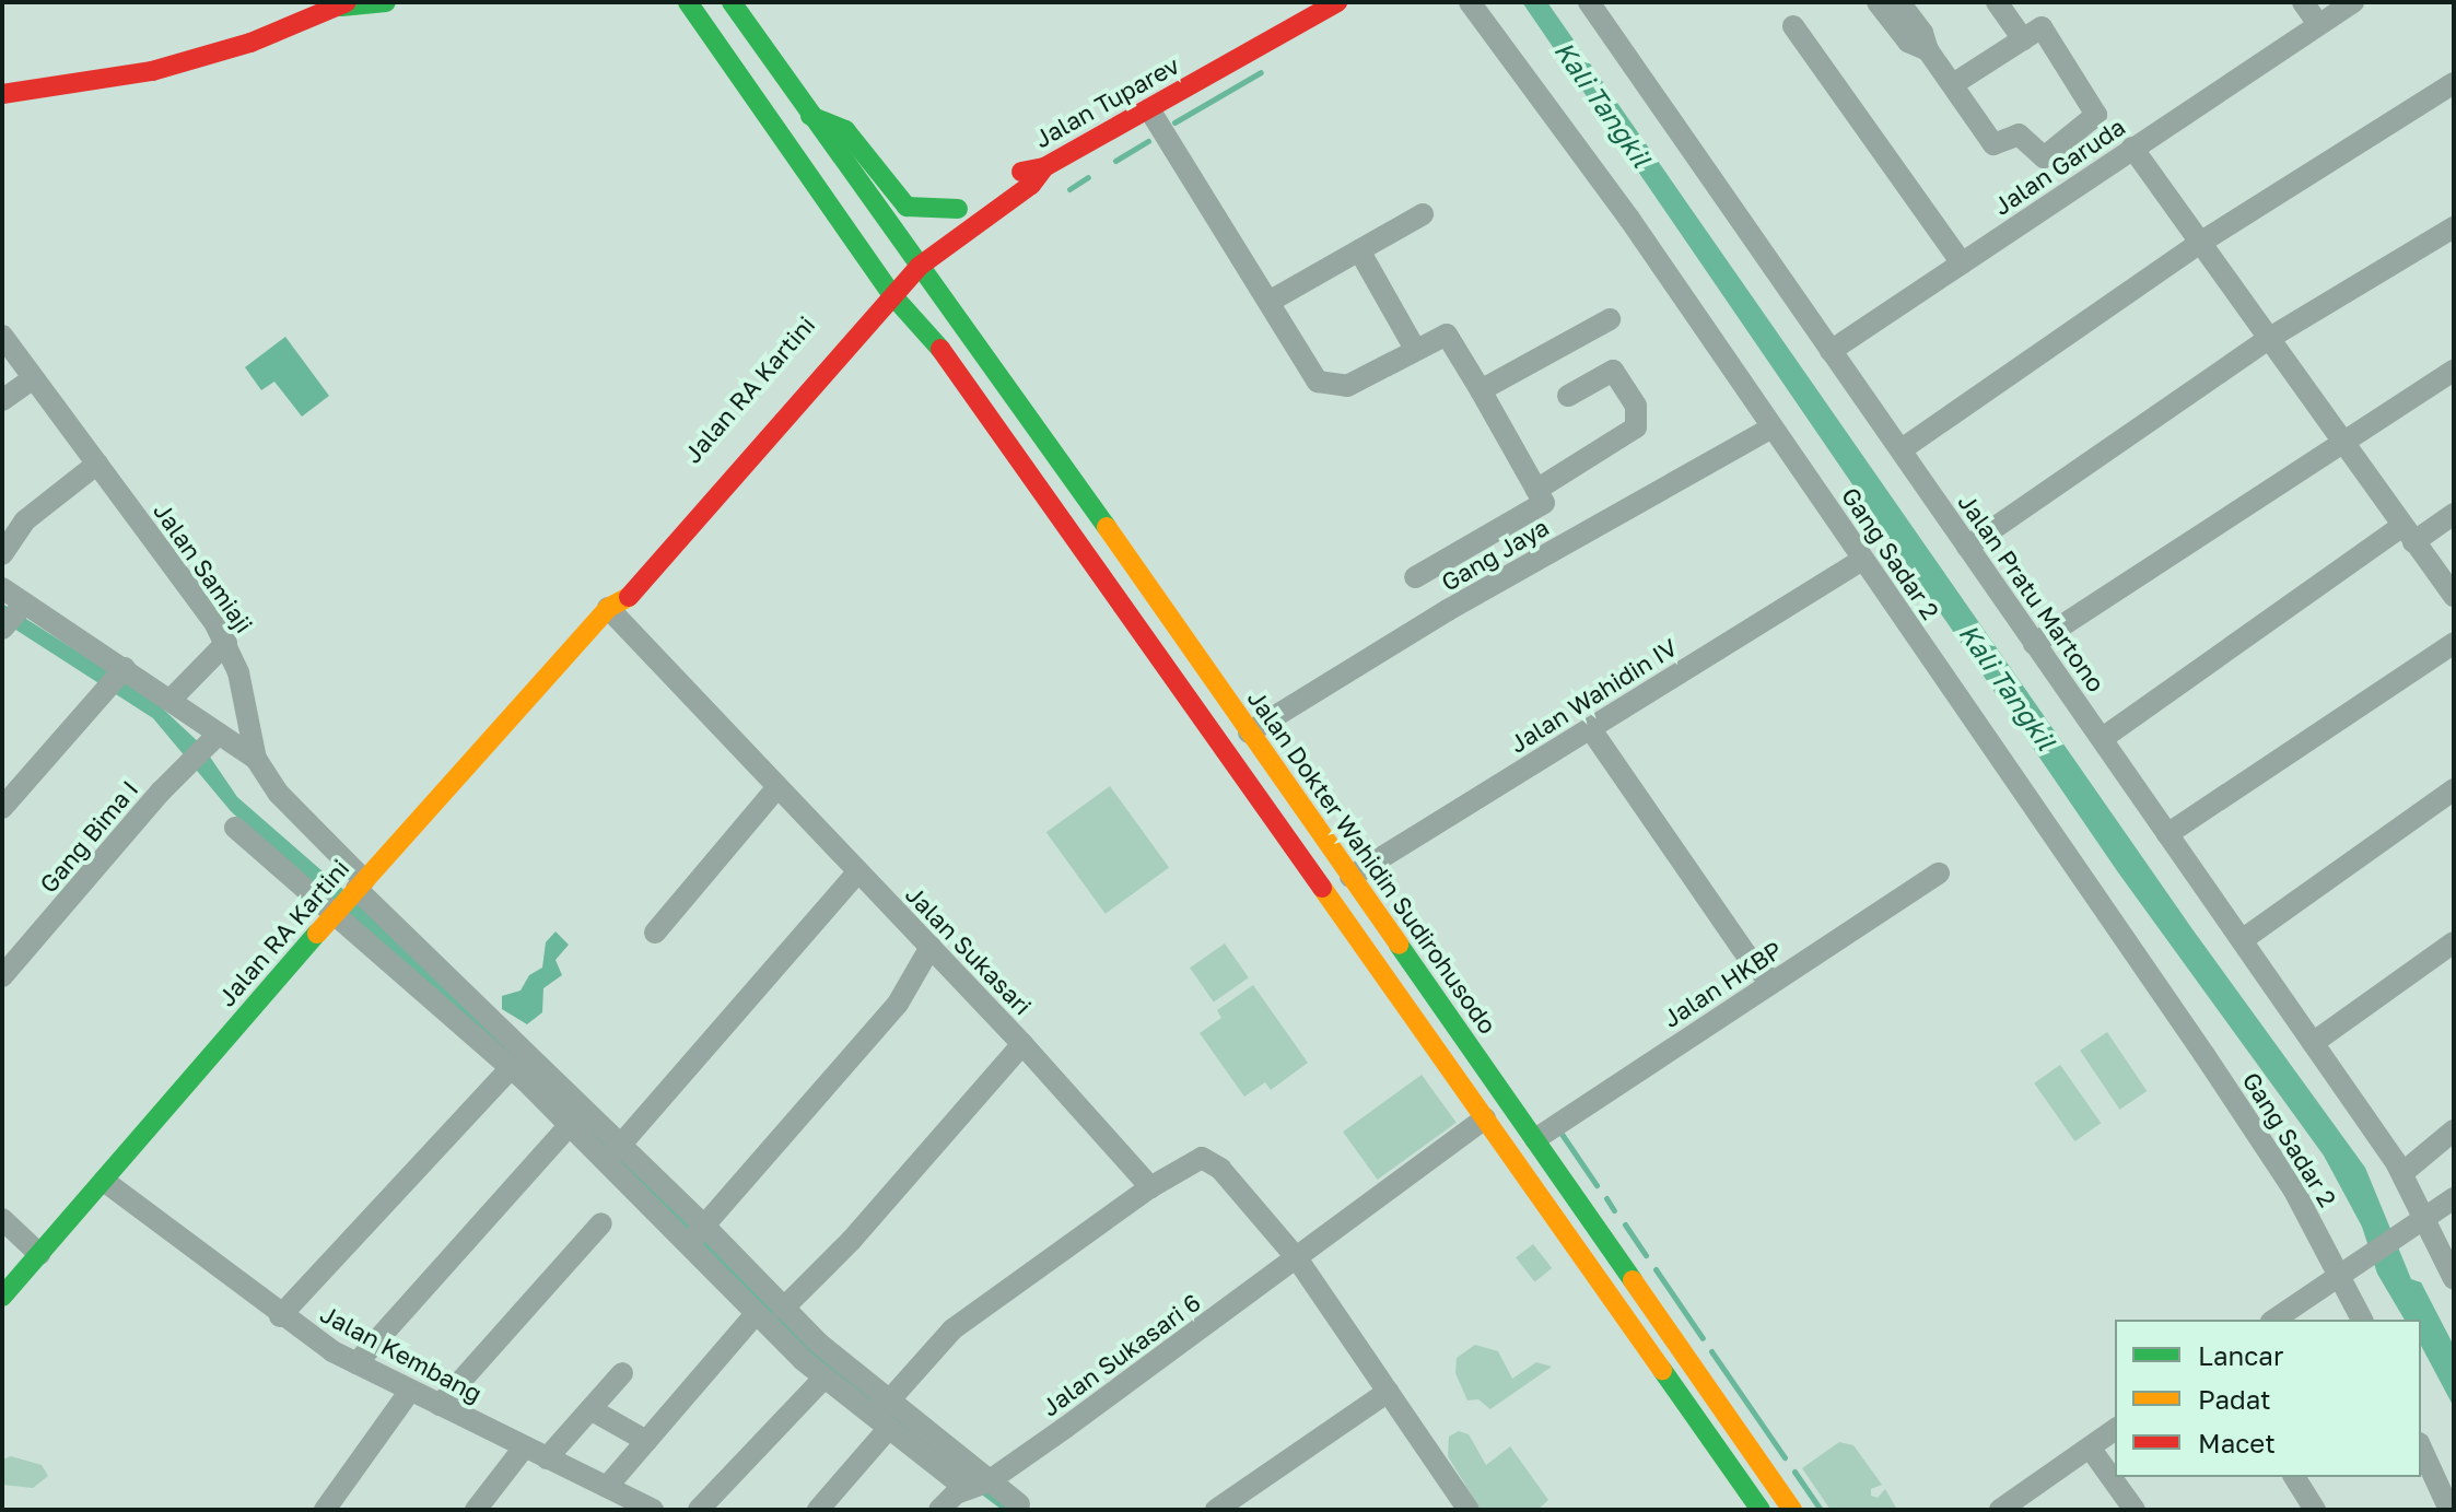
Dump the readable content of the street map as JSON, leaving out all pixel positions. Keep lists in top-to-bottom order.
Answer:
{
  "streets": {
    "main road": ["Jalan Tuparev", "Jalan RA Kartini", "Jalan Dokter Wahidin Sudirohusodo"],
    "street": [
      "Jalan Garuda",
      "Gang Sadar 2",
      "Gang Jaya",
      "Jalan Samiaji",
      "Jalan Pratu Martono",
      "Jalan Wahidin IV",
      "Gang Bima I",
      "Jalan Sukasari",
      "Jalan HKBP",
      "Jalan Kembang",
      "Jalan Sukasari 6"
    ]
  },
  "crossings": [
    ["Jalan Tuparev", "Jalan RA Kartini"],
    ["Jalan Tuparev", "Jalan Dokter Wahidin Sudirohusodo"],
    ["Jalan Garuda", "Jalan Pratu Martono"],
    ["Jalan RA Kartini", "Jalan Samiaji"],
    ["Jalan RA Kartini", "Jalan Dokter Wahidin Sudirohusodo"],
    ["Jalan RA Kartini", "Jalan Sukasari"],
    ["Jalan RA Kartini", "Jalan Kembang"],
    ["Gang Sadar 2", "Gang Jaya"],
    ["Gang Sadar 2", "Jalan Wahidin IV"],
    ["Gang Jaya", "Jalan Dokter Wahidin Sudirohusodo"],
    ["Jalan Wahidin IV", "Jalan Dokter Wahidin Sudirohusodo"],
    ["Jalan Dokter Wahidin Sudirohusodo", "Jalan HKBP"]
  ],
  "water": ["Kali Tangkil"],
  "legend": ["Lancar", "Padat", "Macet"]
}
